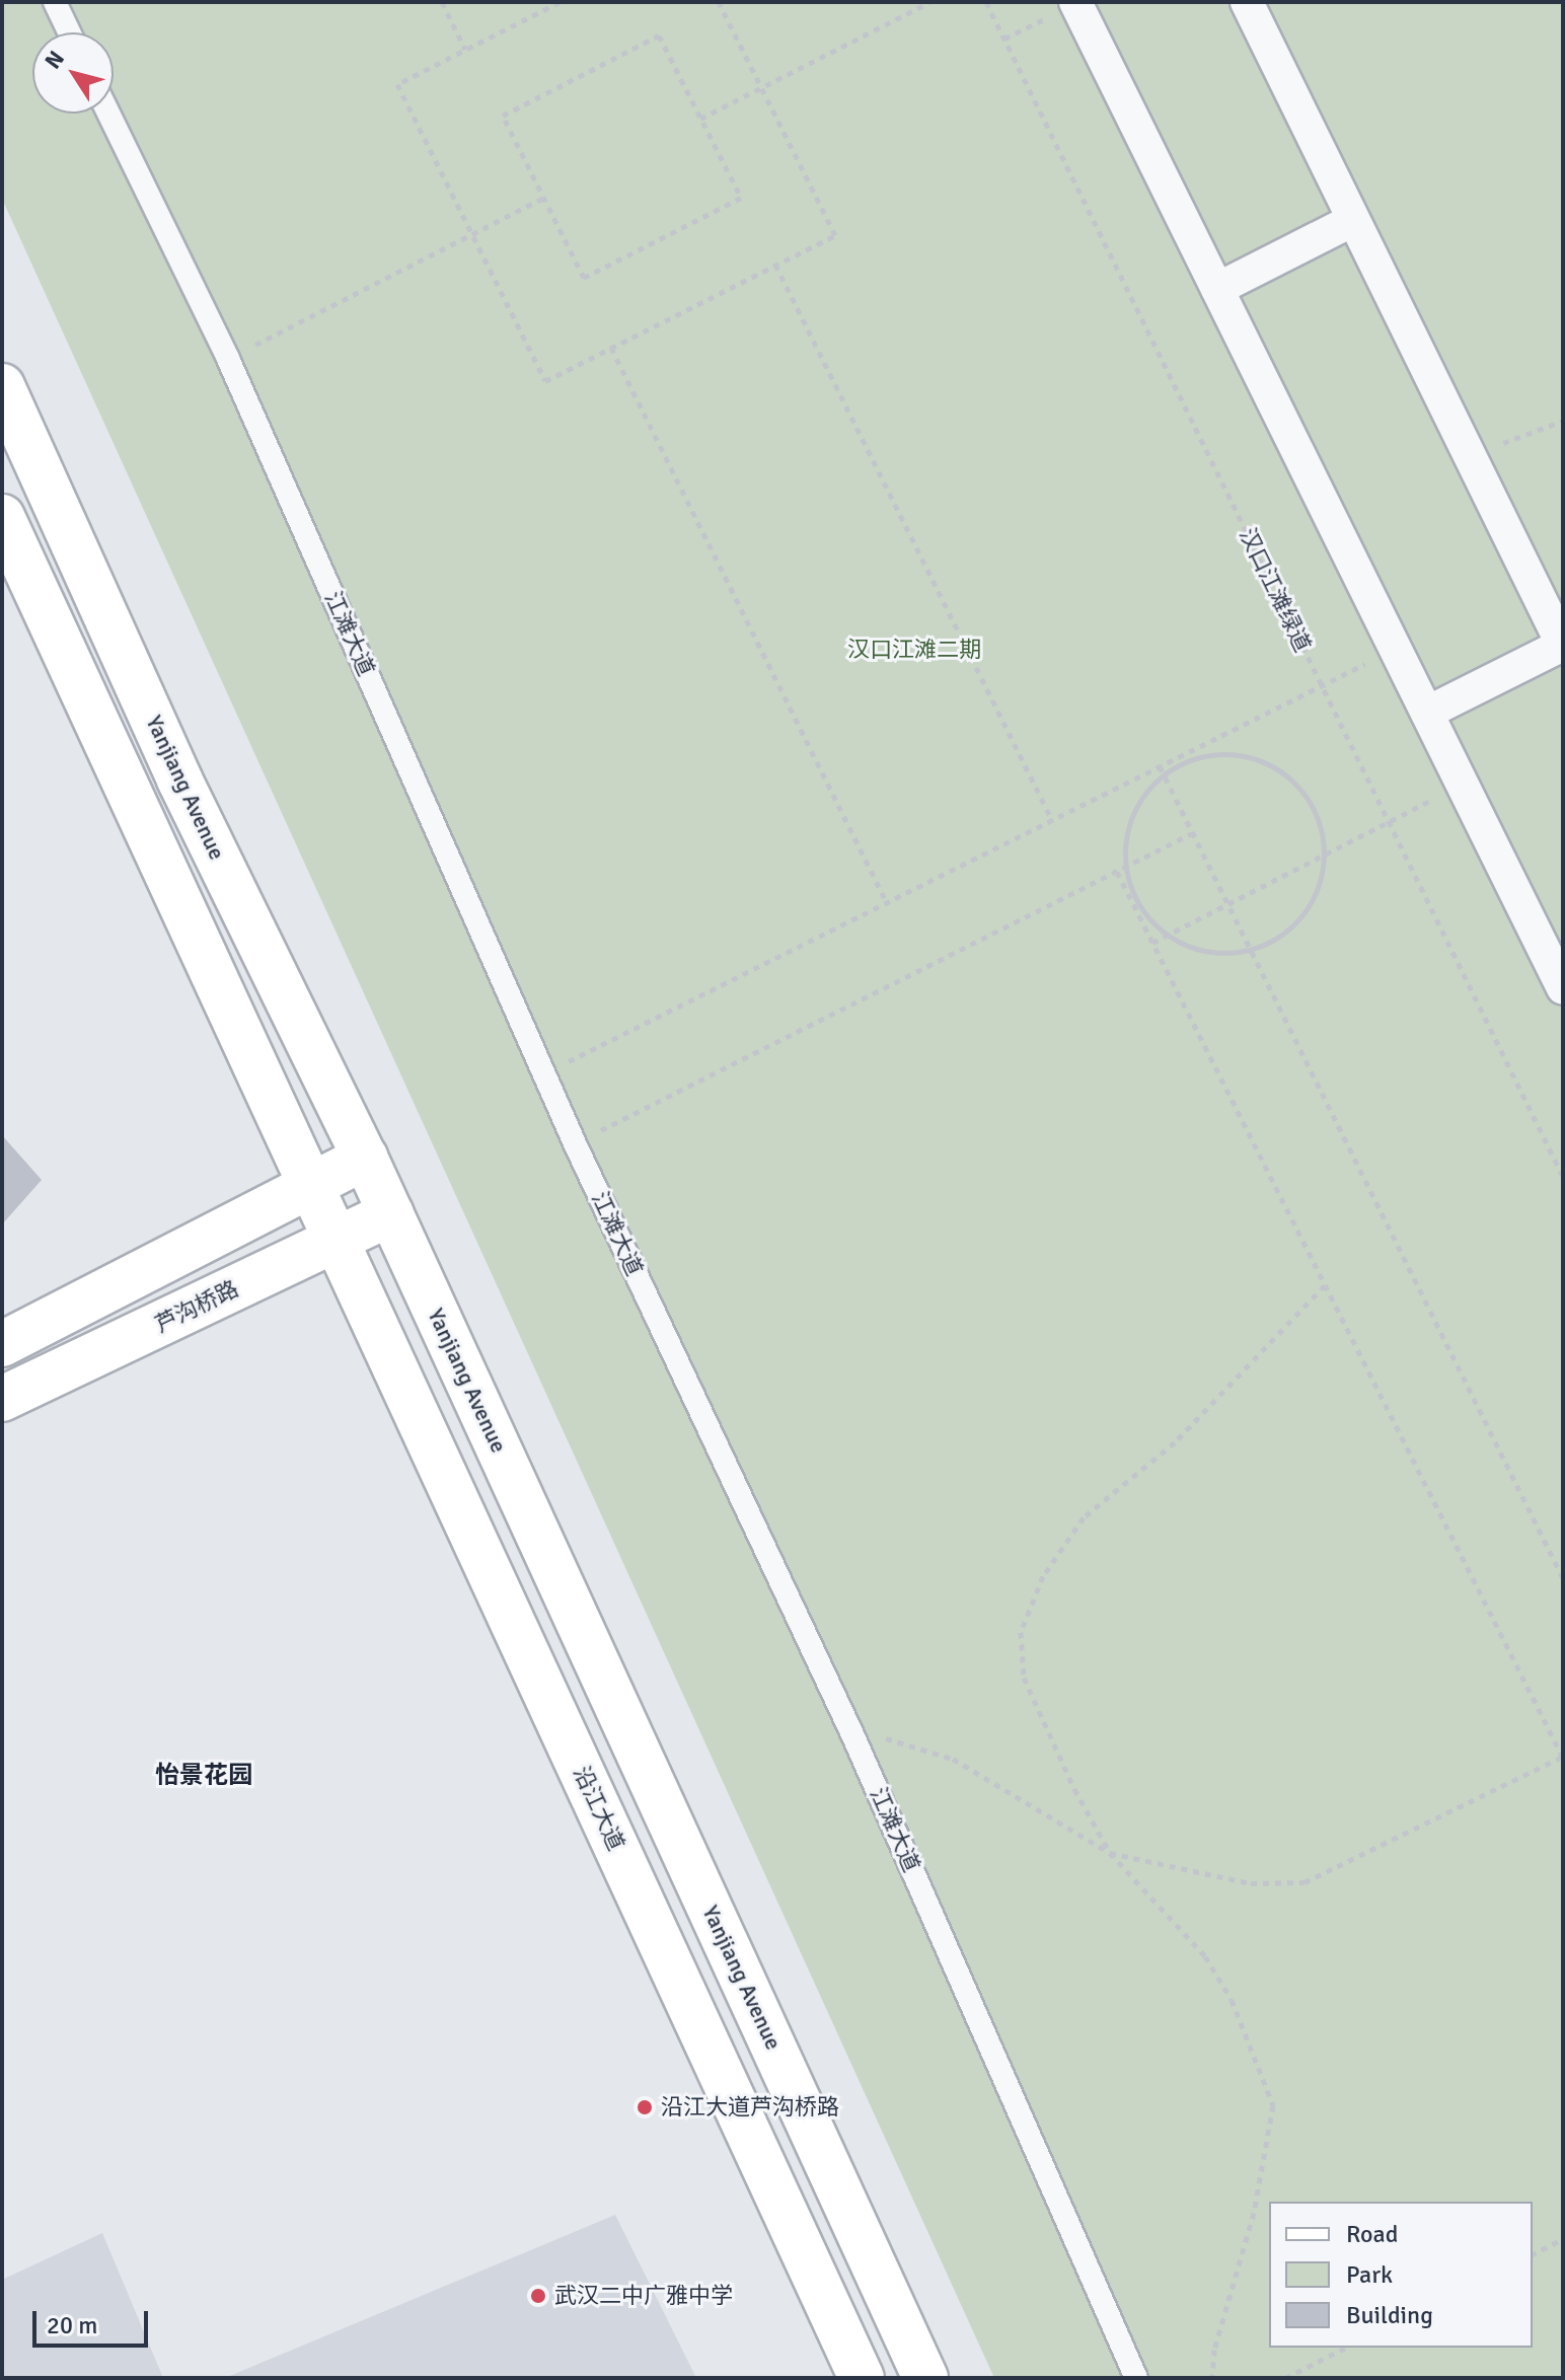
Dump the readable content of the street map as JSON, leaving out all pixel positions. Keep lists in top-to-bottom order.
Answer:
{
  "streets": {
    "main road": ["Yanjiang Avenue", "芦沟桥路", "沿江大道"],
    "lane": ["江滩大道"],
    "path": ["汉口江滩绿道"]
  },
  "crossings": [
    ["Yanjiang Avenue", "芦沟桥路"],
    ["芦沟桥路", "沿江大道"]
  ],
  "districts": ["怡景花园"],
  "parks": ["汉口江滩二期"],
  "places": ["沿江大道芦沟桥路", "武汉二中广雅中学"],
  "legend": ["Road", "Park", "Building"],
  "scale_bar": "20 m",
  "north": "top left"
}
